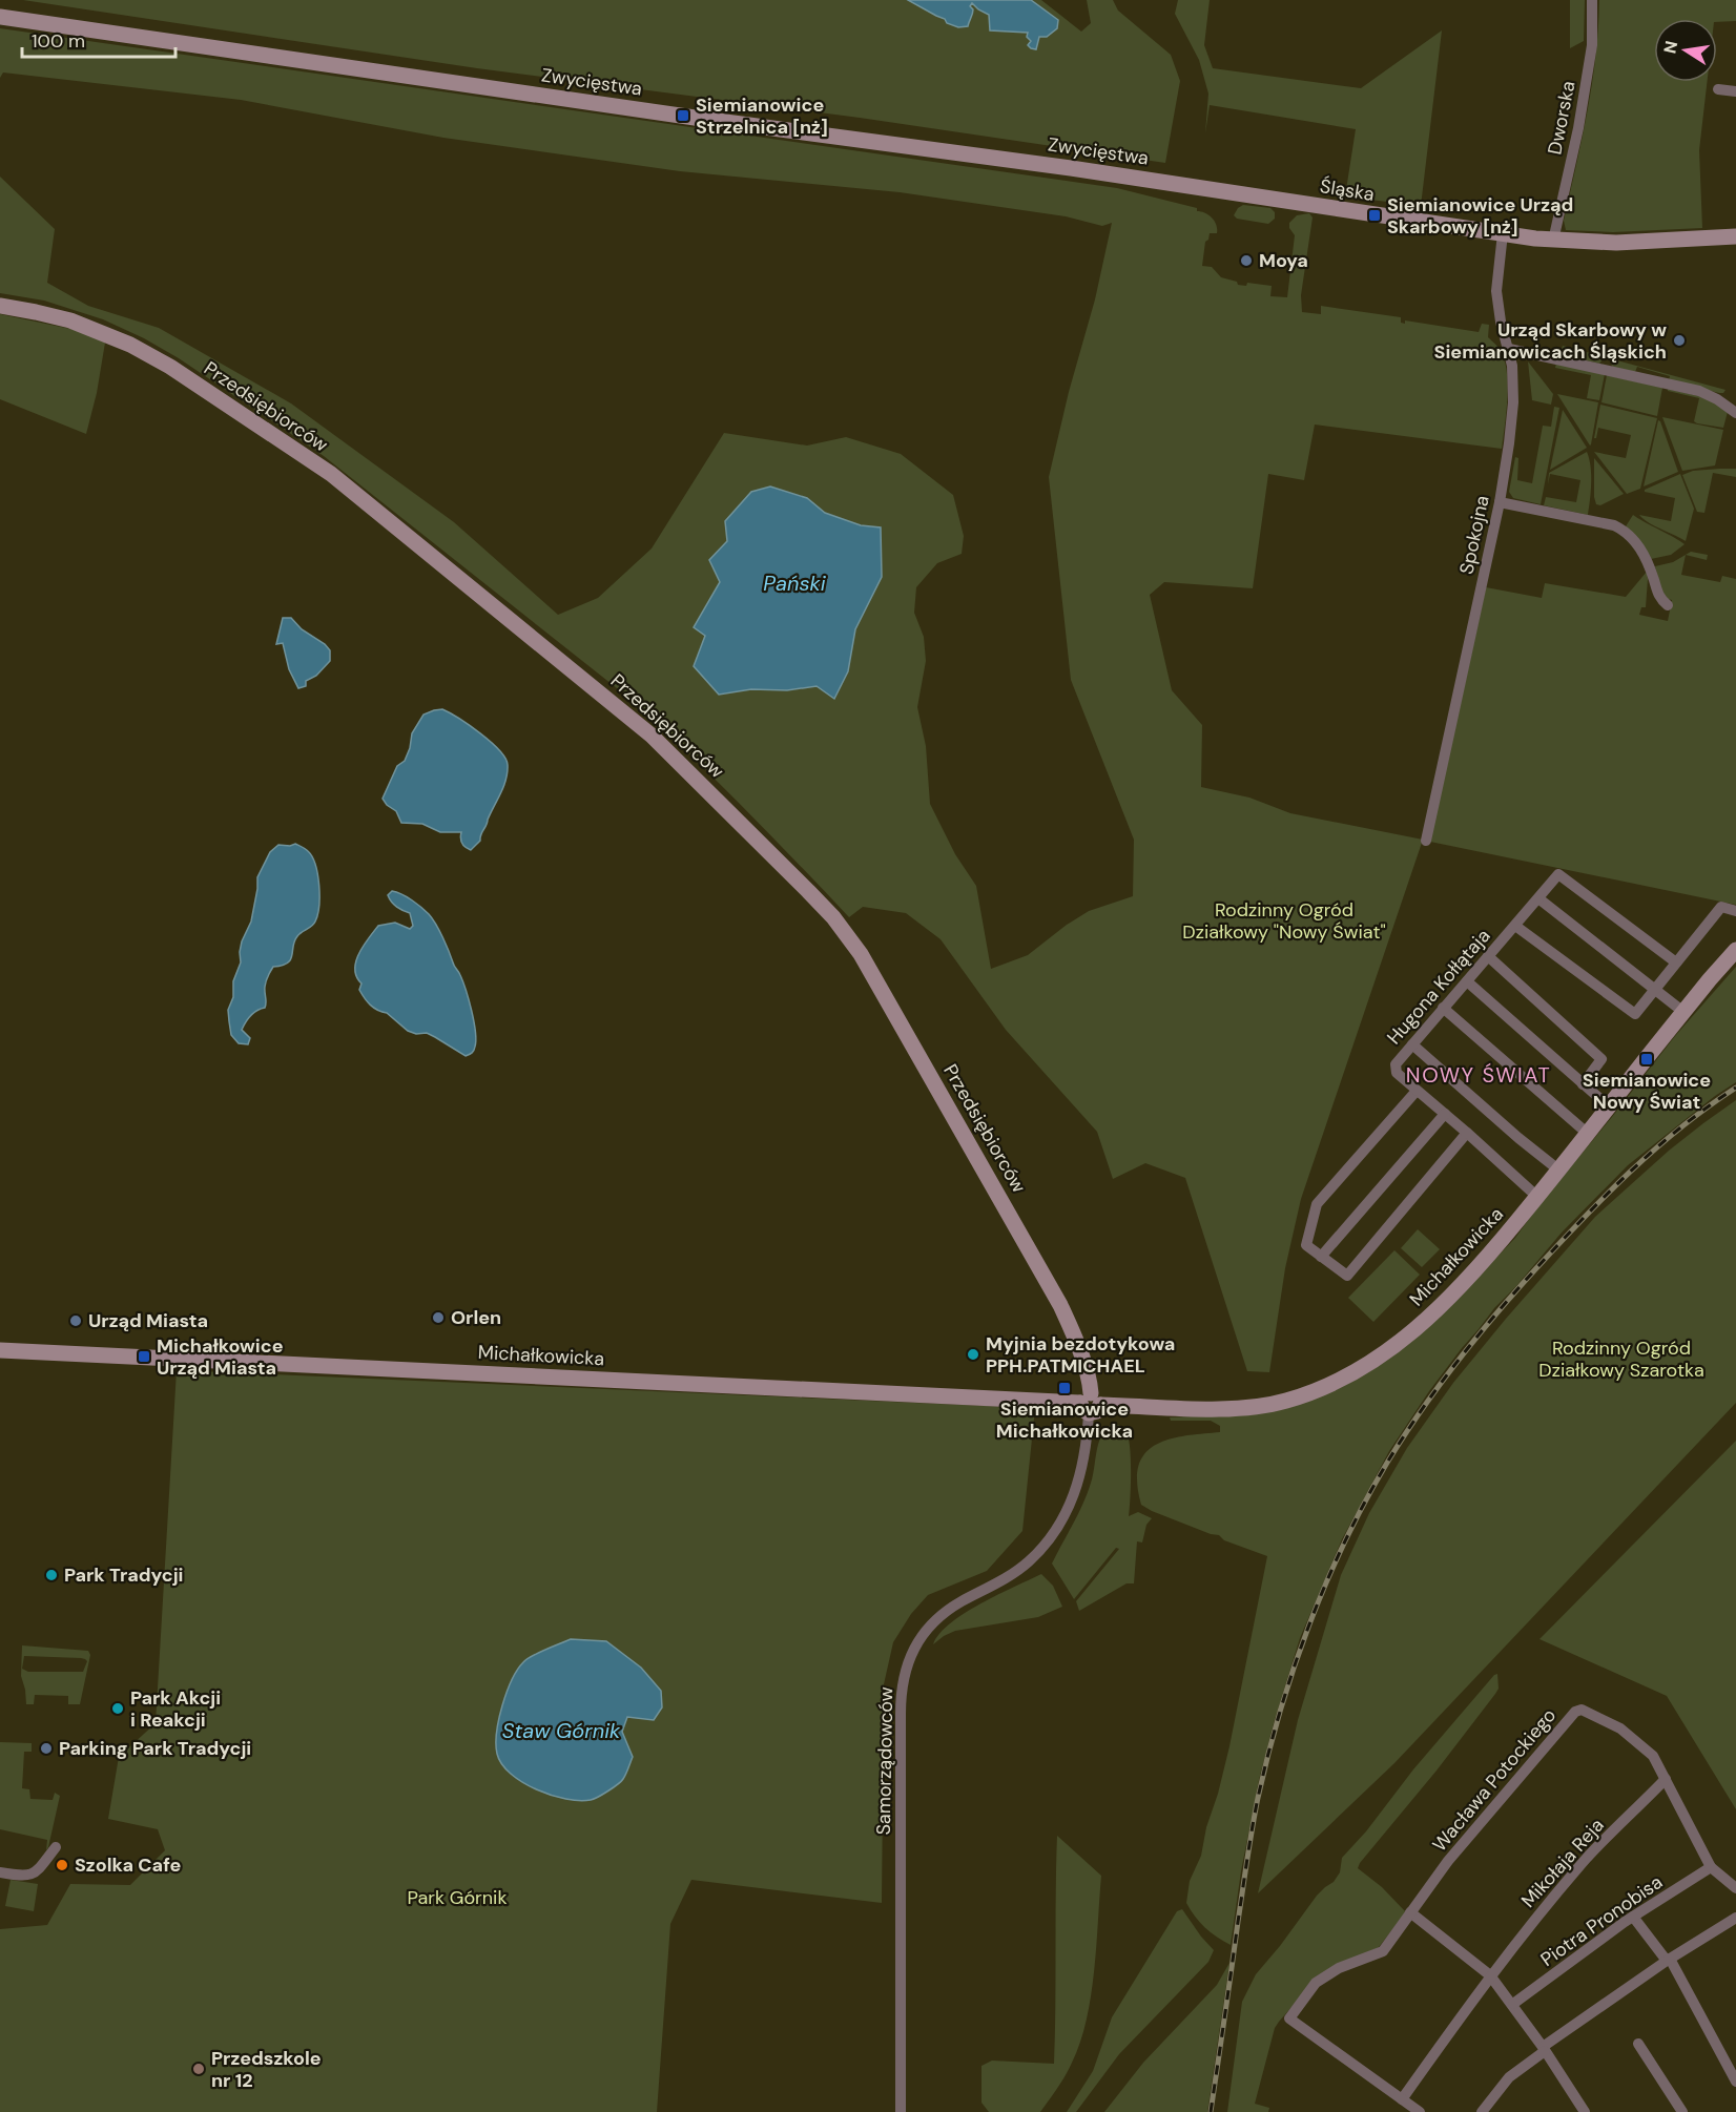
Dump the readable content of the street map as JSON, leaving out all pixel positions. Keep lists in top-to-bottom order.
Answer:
{
  "streets": {
    "street": [
      "Zwycięstwa",
      "Dworska",
      "Śląska",
      "Przedsiębiorców",
      "Spokojna",
      "Hugona Kołłątaja",
      "Michałkowicka",
      "Samorządowców",
      "Wacława Potockiego",
      "Mikołaja Reja",
      "Piotra Pronobisa"
    ]
  },
  "crossings": [
    ["Zwycięstwa", "Śląska"],
    ["Dworska", "Śląska"],
    ["Śląska", "Spokojna"],
    ["Przedsiębiorców", "Michałkowicka"],
    ["Przedsiębiorców", "Samorządowców"],
    ["Hugona Kołłątaja", "Michałkowicka"],
    ["Michałkowicka", "Samorządowców"],
    ["Wacława Potockiego", "Mikołaja Reja"],
    ["Wacława Potockiego", "Piotra Pronobisa"]
  ],
  "districts": ["NOWY ŚWIAT"],
  "water": ["Pański", "Staw Górnik"],
  "parks": ["Rodzinny Ogród Działkowy \"Nowy Świat\"", "Rodzinny Ogród Działkowy Szarotka", "Park Górnik"],
  "places": {
    "transit": [
      "Siemianowice Strzelnica [nż]",
      "Siemianowice Urząd Skarbowy [nż]",
      "Siemianowice Nowy Świat",
      "Michałkowice Urząd Miasta",
      "Siemianowice Michałkowicka"
    ],
    "other": [
      "Moya",
      "Urząd Skarbowy w Siemianowicach Śląskich",
      "Orlen",
      "Urząd Miasta",
      "Myjnia bezdotykowa PPH.PATMICHAEL",
      "Park Tradycji",
      "Park Akcji i Reakcji",
      "Parking Park Tradycji",
      "Szolka Cafe",
      "Przedszkole nr 12"
    ]
  },
  "scale_bar": "100 m",
  "north": "left"
}
